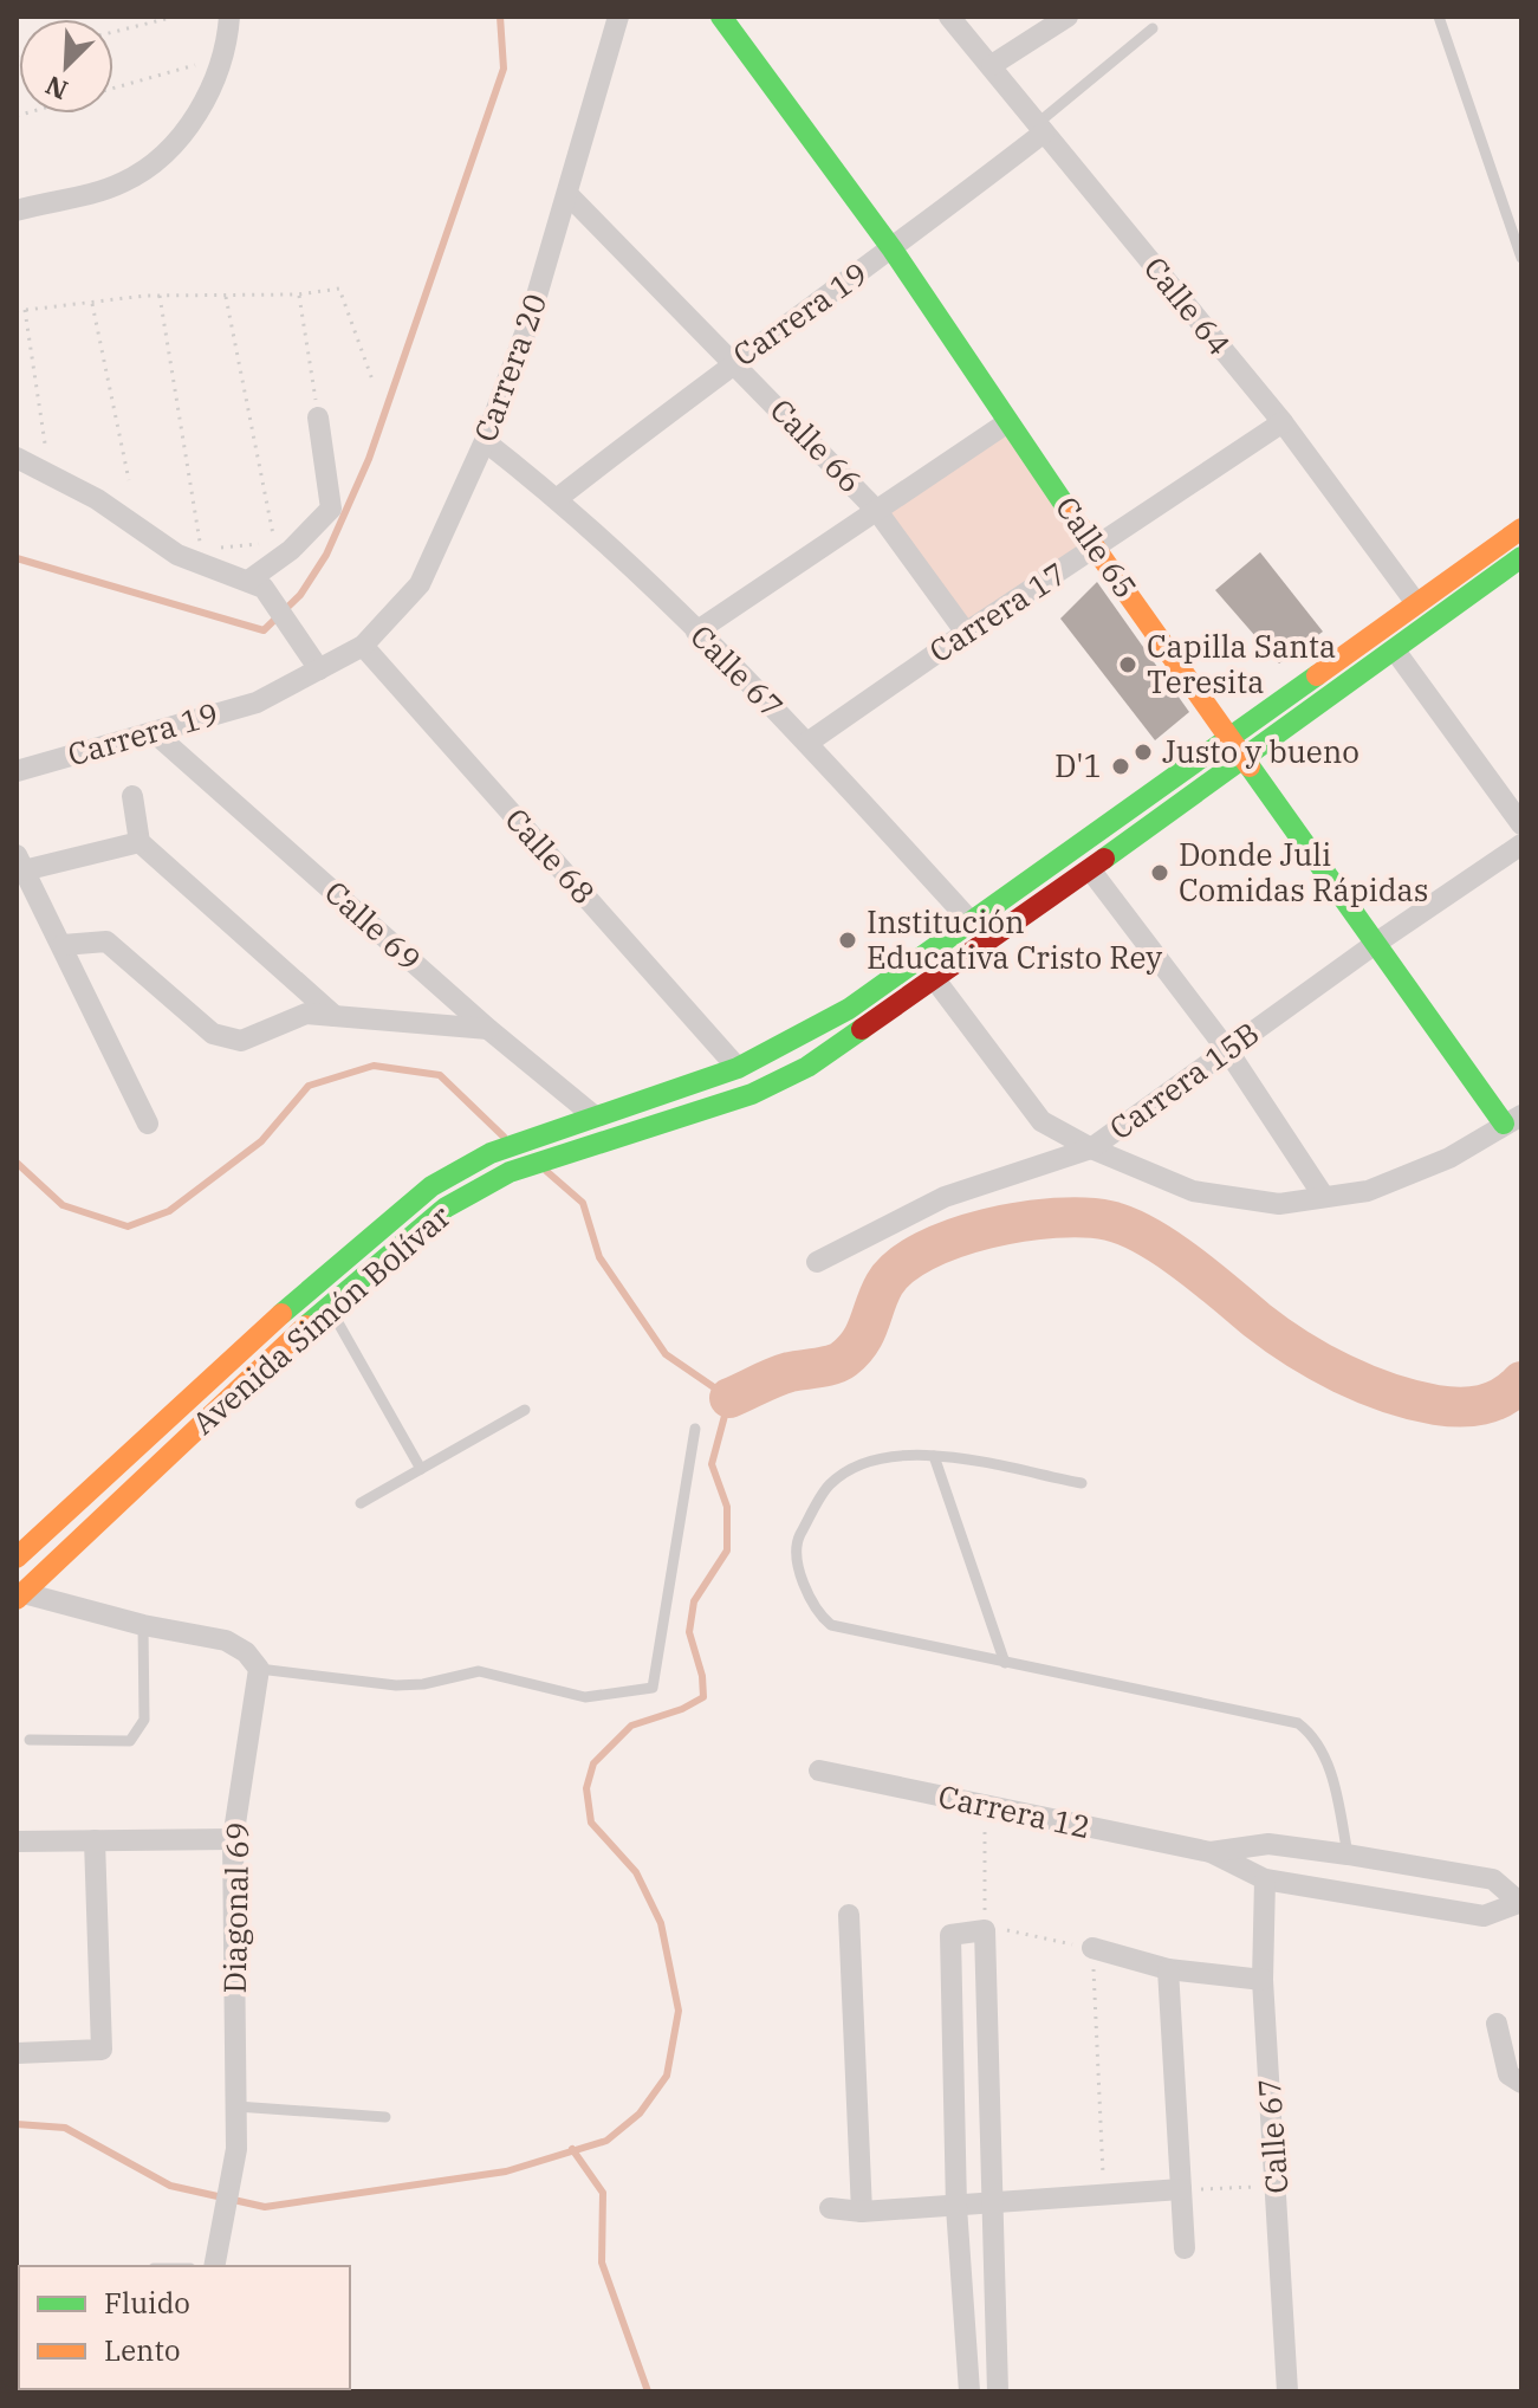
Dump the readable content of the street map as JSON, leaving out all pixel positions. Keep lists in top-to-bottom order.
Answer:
{
  "streets": {
    "main road": ["Calle 65", "Avenida Simón Bolívar"],
    "street": [
      "Calle 64",
      "Carrera 19",
      "Carrera 20",
      "Calle 66",
      "Carrera 17",
      "Calle 67",
      "Calle 68",
      "Calle 69",
      "Carrera 15B",
      "Carrera 12",
      "Diagonal 69"
    ]
  },
  "crossings": [
    ["Calle 64", "Carrera 19"],
    ["Calle 64", "Carrera 17"],
    ["Calle 64", "Avenida Simón Bolívar"],
    ["Carrera 19", "Carrera 20"],
    ["Carrera 19", "Calle 66"],
    ["Carrera 19", "Calle 65"],
    ["Carrera 19", "Calle 67"],
    ["Carrera 19", "Calle 69"],
    ["Carrera 20", "Calle 66"],
    ["Carrera 20", "Calle 67"],
    ["Carrera 20", "Calle 68"],
    ["Calle 66", "Carrera 17"],
    ["Calle 65", "Carrera 17"],
    ["Calle 65", "Carrera 15B"],
    ["Calle 65", "Avenida Simón Bolívar"],
    ["Carrera 17", "Calle 67"],
    ["Calle 67", "Avenida Simón Bolívar"],
    ["Calle 67", "Carrera 12"],
    ["Calle 68", "Avenida Simón Bolívar"],
    ["Calle 69", "Avenida Simón Bolívar"]
  ],
  "places": [
    "Capilla Santa Teresita",
    "Justo y bueno",
    "D'1",
    "Donde Juli Comidas Rápidas",
    "Institución Educativa Cristo Rey"
  ],
  "legend": ["Fluido", "Lento"],
  "north": "bottom left"
}
